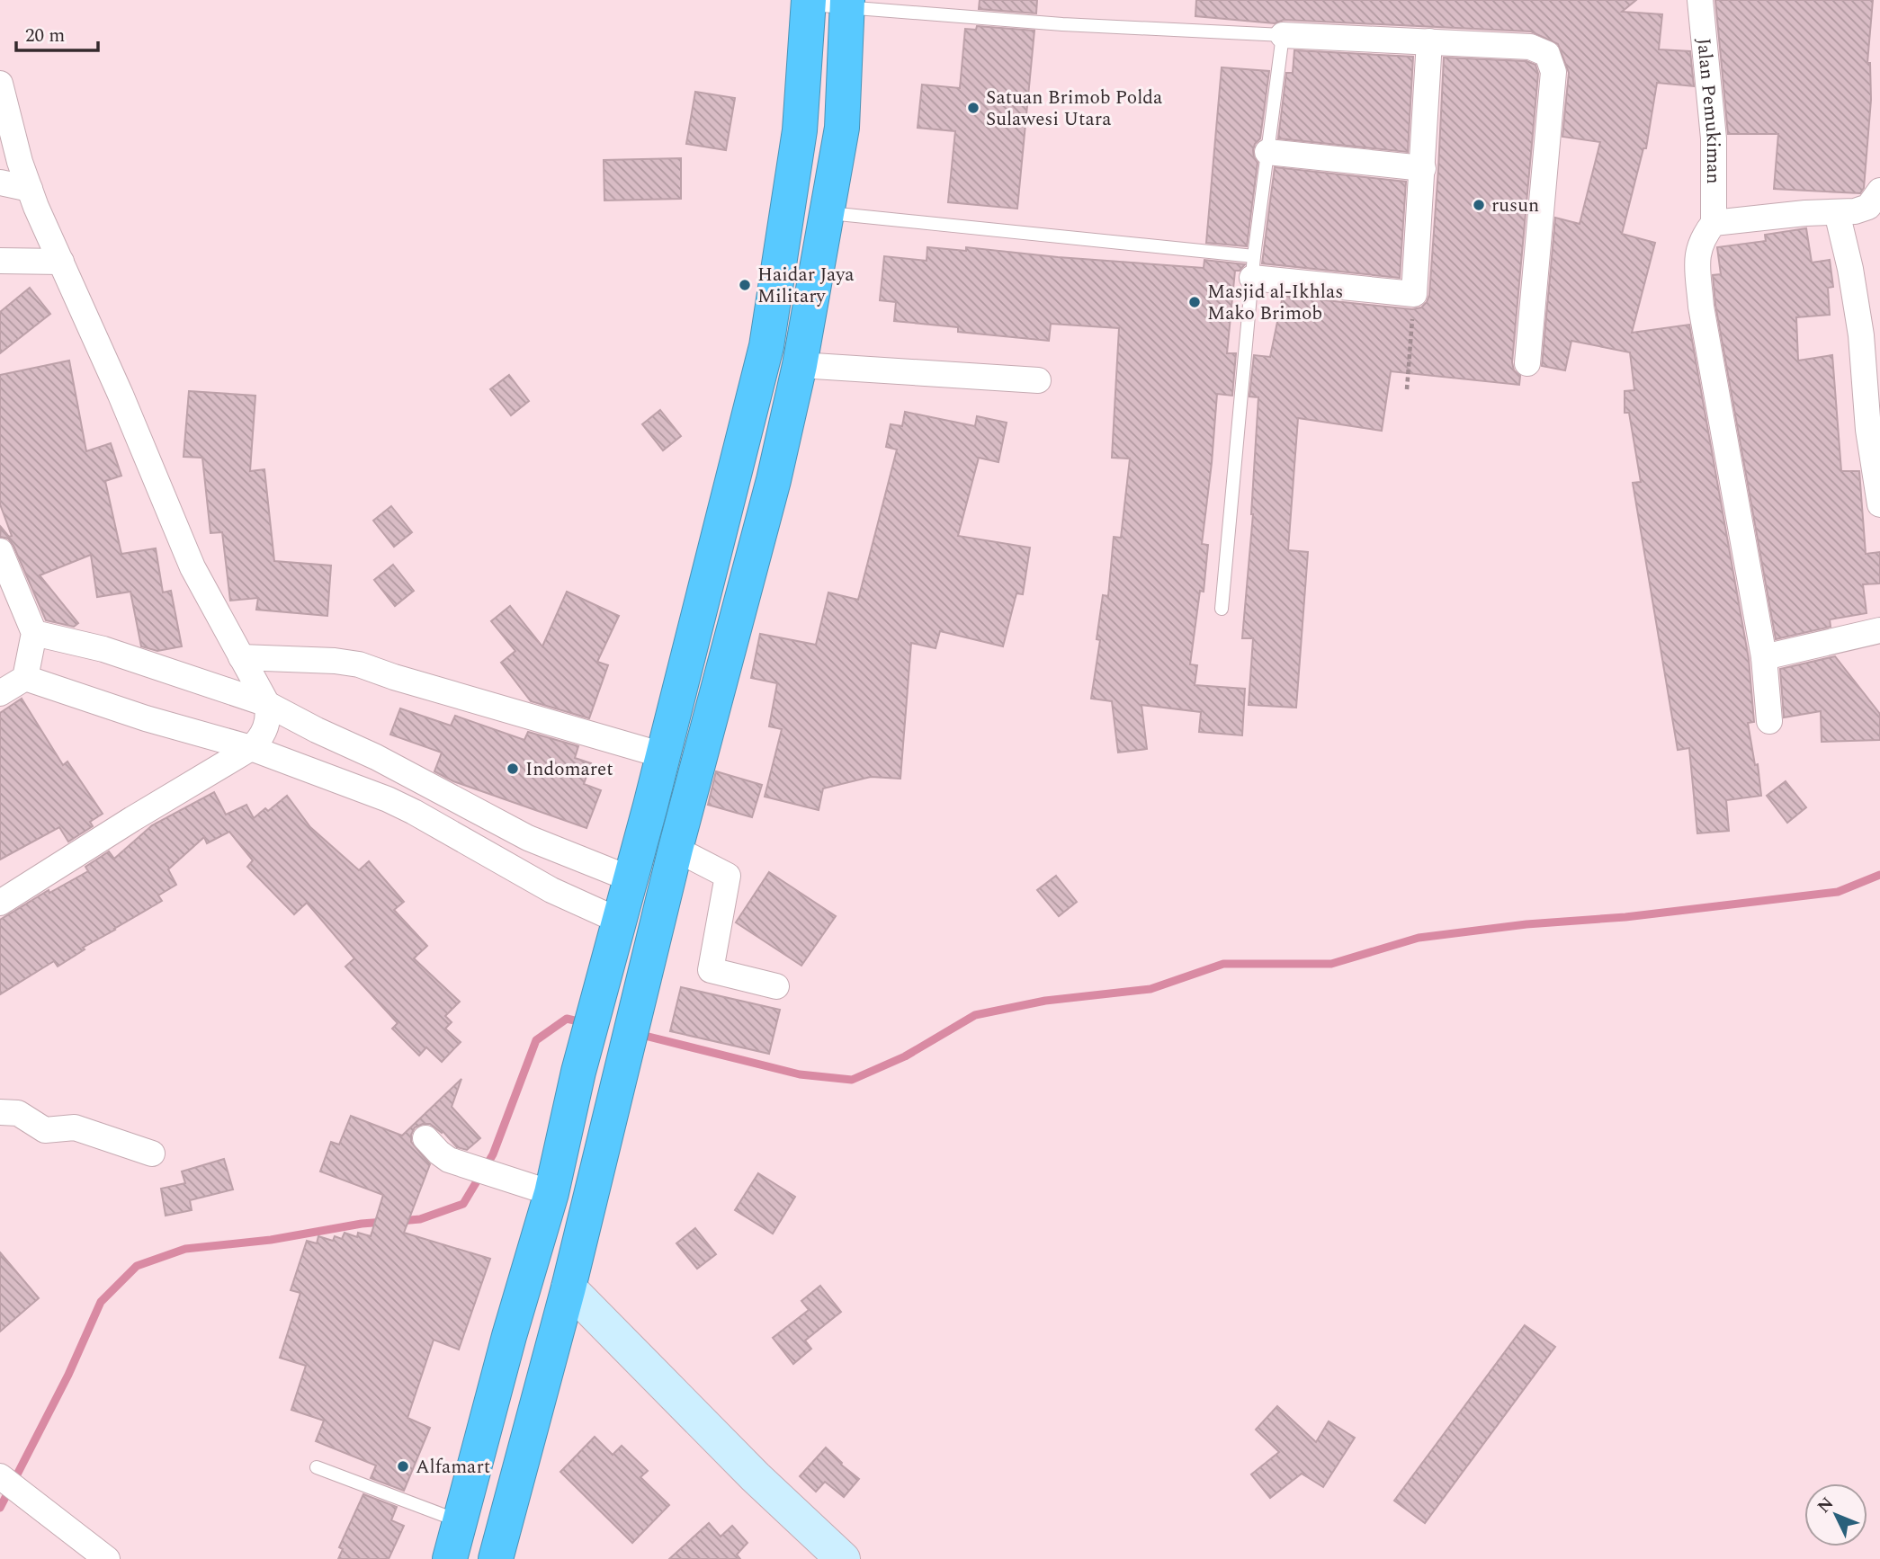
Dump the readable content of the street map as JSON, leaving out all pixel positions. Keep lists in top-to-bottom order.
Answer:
{
  "streets": {
    "street": ["Jalan Pemukiman"]
  },
  "places": [
    "Satuan Brimob Polda Sulawesi Utara",
    "rusun",
    "Haidar Jaya Military",
    "Masjid al-Ikhlas Mako Brimob",
    "Indomaret",
    "Alfamart"
  ],
  "scale_bar": "20 m",
  "north": "top left"
}
